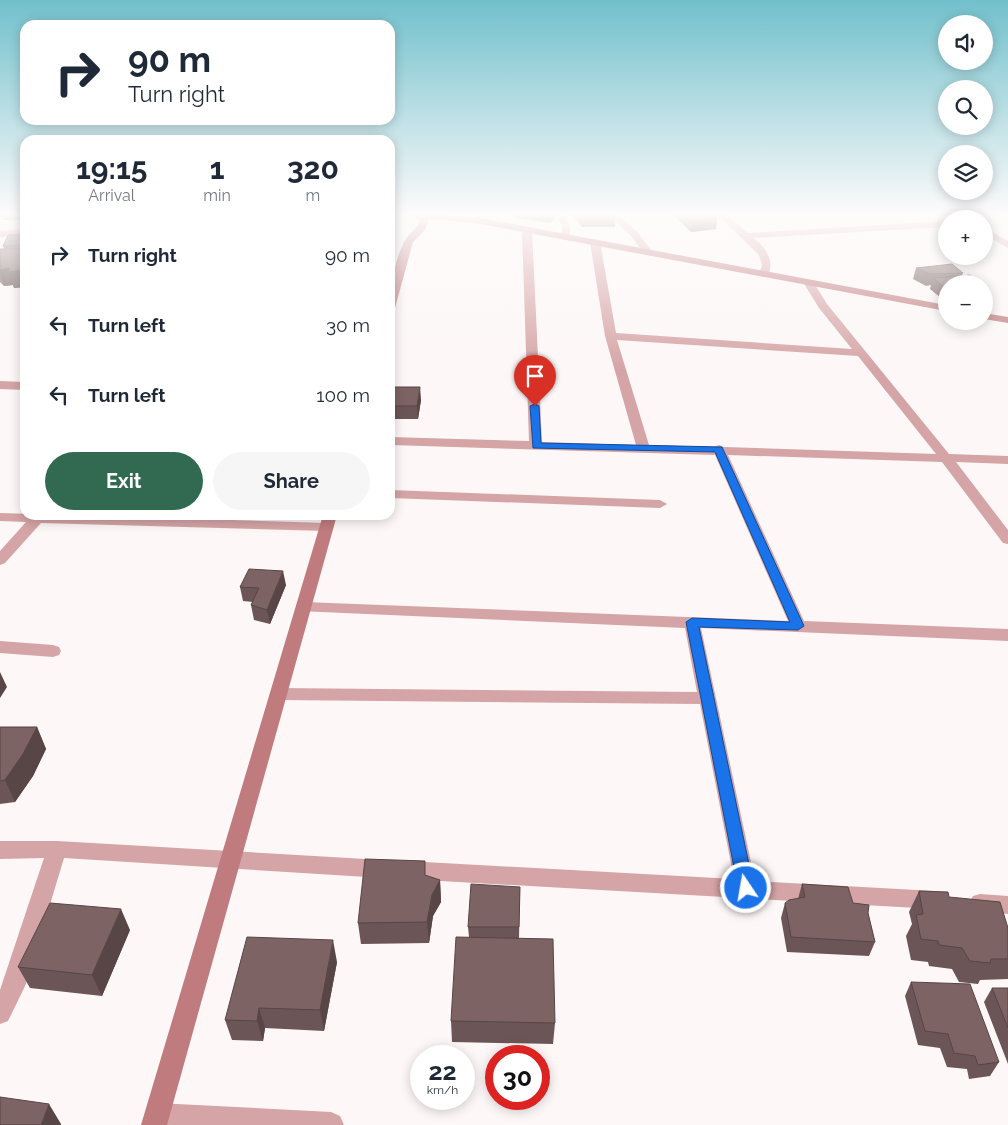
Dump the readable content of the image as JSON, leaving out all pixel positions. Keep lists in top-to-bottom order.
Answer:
{
  "page": {
    "map_buttons": ["+", "−"],
    "turn": ["90 m", "Turn right"],
    "eta": [
      "19:15",
      "Arrival",
      "1",
      "min",
      "320",
      "m"
    ],
    "list": [
      {
        "name": "Turn right",
        "value": "90 m"
      },
      {
        "name": "Turn left",
        "value": "30 m"
      },
      {
        "name": "Turn left",
        "value": "100 m"
      }
    ],
    "buttons": ["Exit", "Share"],
    "speed": "22 km/h",
    "limit": "30"
  }
}
